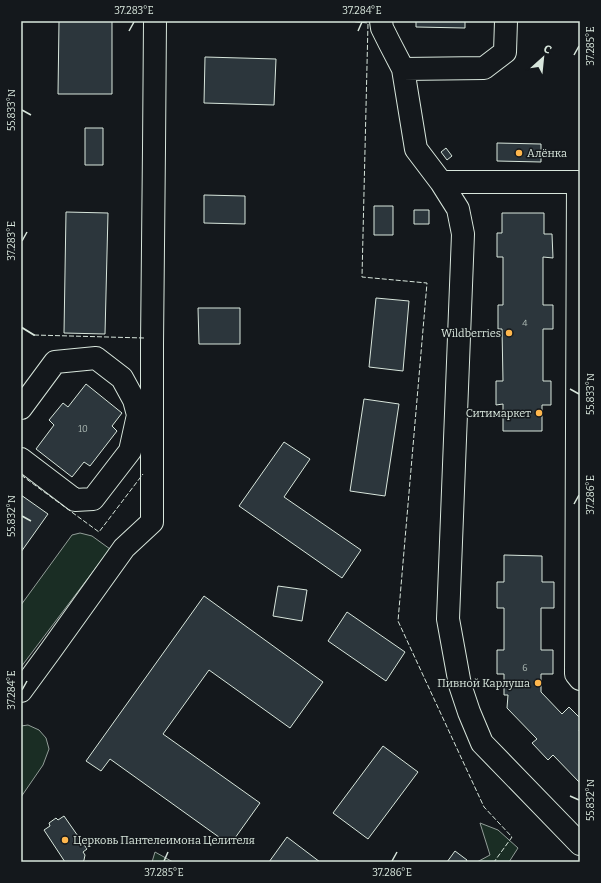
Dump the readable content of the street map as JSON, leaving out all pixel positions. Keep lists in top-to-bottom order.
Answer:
{
  "places": [
    "Алёнка",
    "Wildberries",
    "Ситимаркет",
    "Пивной Карлуша",
    "Церковь Пантелеимона Целителя"
  ],
  "house_numbers": ["4", "10", "6"],
  "north": "top right",
  "coordinates": [
    "37.283°E",
    "37.284°E",
    "37.285°E",
    "55.833°N",
    "37.286°E",
    "55.832°N"
  ]
}
